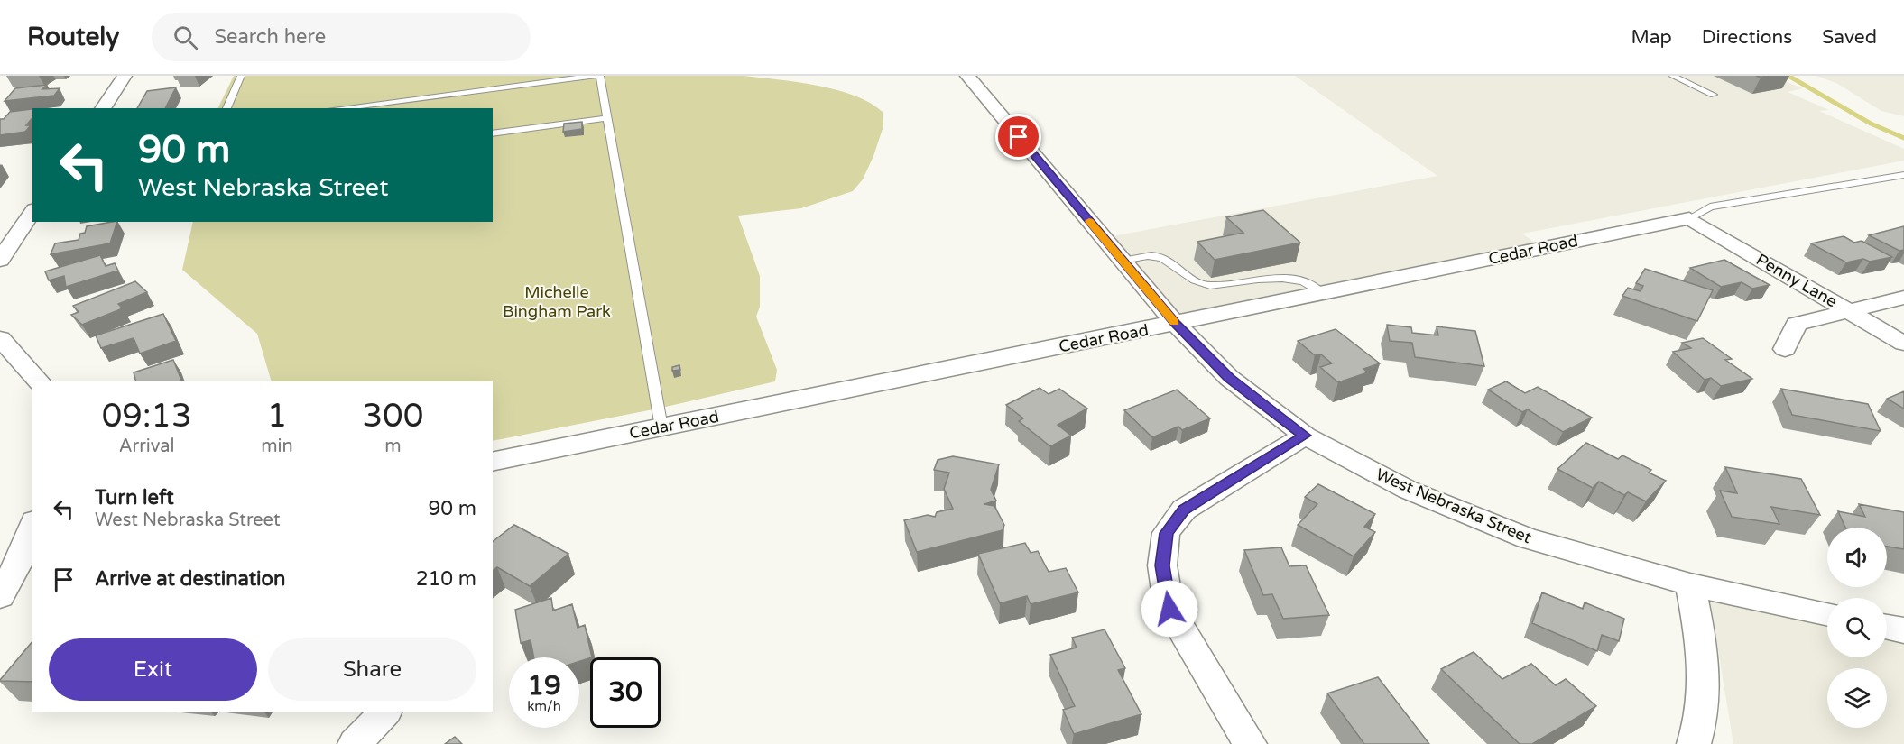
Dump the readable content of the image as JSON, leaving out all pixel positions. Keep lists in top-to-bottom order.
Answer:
{
  "streets": {
    "street": ["Cedar Road", "Penny Lane", "West Nebraska Street"]
  },
  "crossings": [
    ["Cedar Road", "Penny Lane"],
    ["Cedar Road", "West Nebraska Street"]
  ],
  "parks": ["Michelle Bingham Park"],
  "page": {
    "header": "Routely",
    "search": "Search here",
    "nav": ["Map", "Directions", "Saved"],
    "turn": ["90 m", "West Nebraska Street"],
    "eta": [
      "09:13",
      "Arrival",
      "1",
      "min",
      "300",
      "m"
    ],
    "list": [
      {
        "name": "Turn left",
        "note": "West Nebraska Street",
        "value": "90 m"
      },
      {
        "name": "Arrive at destination",
        "value": "210 m"
      }
    ],
    "buttons": ["Exit", "Share"],
    "speed": "19 km/h",
    "limit": "30"
  }
}
